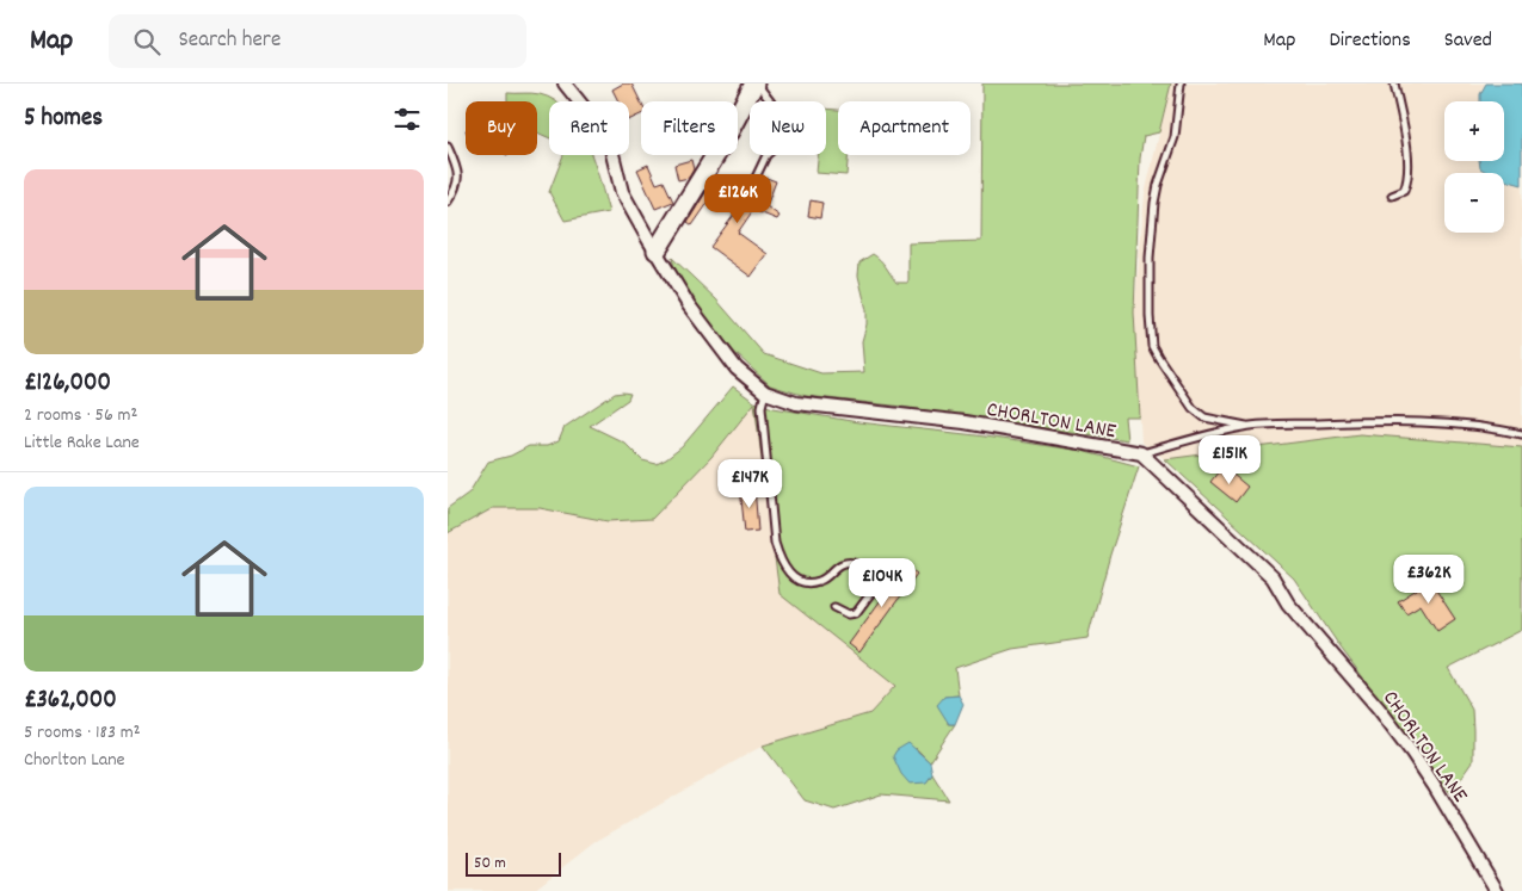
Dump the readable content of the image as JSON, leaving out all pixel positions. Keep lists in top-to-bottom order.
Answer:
{
  "streets": {
    "street": ["CHORLTON LANE"]
  },
  "scale_bar": "50 m",
  "page": {
    "header": "Map",
    "search": "Search here",
    "nav": ["Map", "Directions", "Saved"],
    "heading": "5 homes",
    "map_buttons": ["+", "−"],
    "chip": [
      "Buy",
      "Rent",
      "Filters",
      "New",
      "Apartment"
    ],
    "list": [
      {
        "name": "£126,000",
        "note": "2 rooms · 56 m² · Little Rake Lane"
      },
      {
        "name": "£362,000",
        "note": "5 rooms · 183 m² · Chorlton Lane"
      }
    ],
    "price": [
      "£126K",
      "£151K",
      "£147K",
      "£362K",
      "£104K"
    ],
    "scale": "50 m"
  }
}
